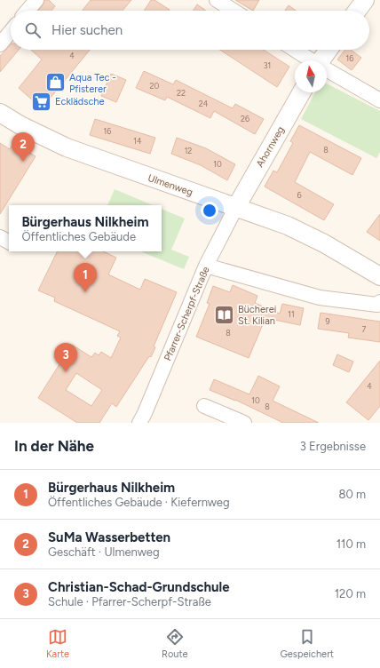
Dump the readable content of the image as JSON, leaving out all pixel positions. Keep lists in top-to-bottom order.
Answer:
{
  "streets": {
    "street": ["Ahornweg", "Ulmenweg", "Pfarrer-Scherpf-Straße"]
  },
  "crossings": [
    ["Ahornweg", "Ulmenweg"],
    ["Ahornweg", "Pfarrer-Scherpf-Straße"],
    ["Ulmenweg", "Pfarrer-Scherpf-Straße"]
  ],
  "places": {
    "shop": ["Aqua Tec - Pfisterer"],
    "supermarket": ["Ecklädsche"],
    "library": ["Bücherei St. Kilian"]
  },
  "house_numbers": [
    "4",
    "16",
    "31",
    "20",
    "22",
    "24",
    "26",
    "16",
    "14",
    "8",
    "12",
    "10",
    "6",
    "11",
    "9",
    "7",
    "8",
    "4",
    "10",
    "8"
  ],
  "north": "top",
  "page": {
    "search": "Hier suchen",
    "pins": ["2", "1", "3"],
    "popup": ["Bürgerhaus Nilkheim", "Öffentliches Gebäude"],
    "heading": ["In der Nähe", "3 Ergebnisse"],
    "list": [
      {
        "mark": "1",
        "name": "Bürgerhaus Nilkheim",
        "note": "Öffentliches Gebäude · Kiefernweg",
        "value": "80 m"
      },
      {
        "mark": "2",
        "name": "SuMa Wasserbetten",
        "note": "Geschäft · Ulmenweg",
        "value": "110 m"
      },
      {
        "mark": "3",
        "name": "Christian-Schad-Grundschule",
        "note": "Schule · Pfarrer-Scherpf-Straße",
        "value": "120 m"
      }
    ],
    "nav": ["Karte", "Route", "Gespeichert"]
  }
}
